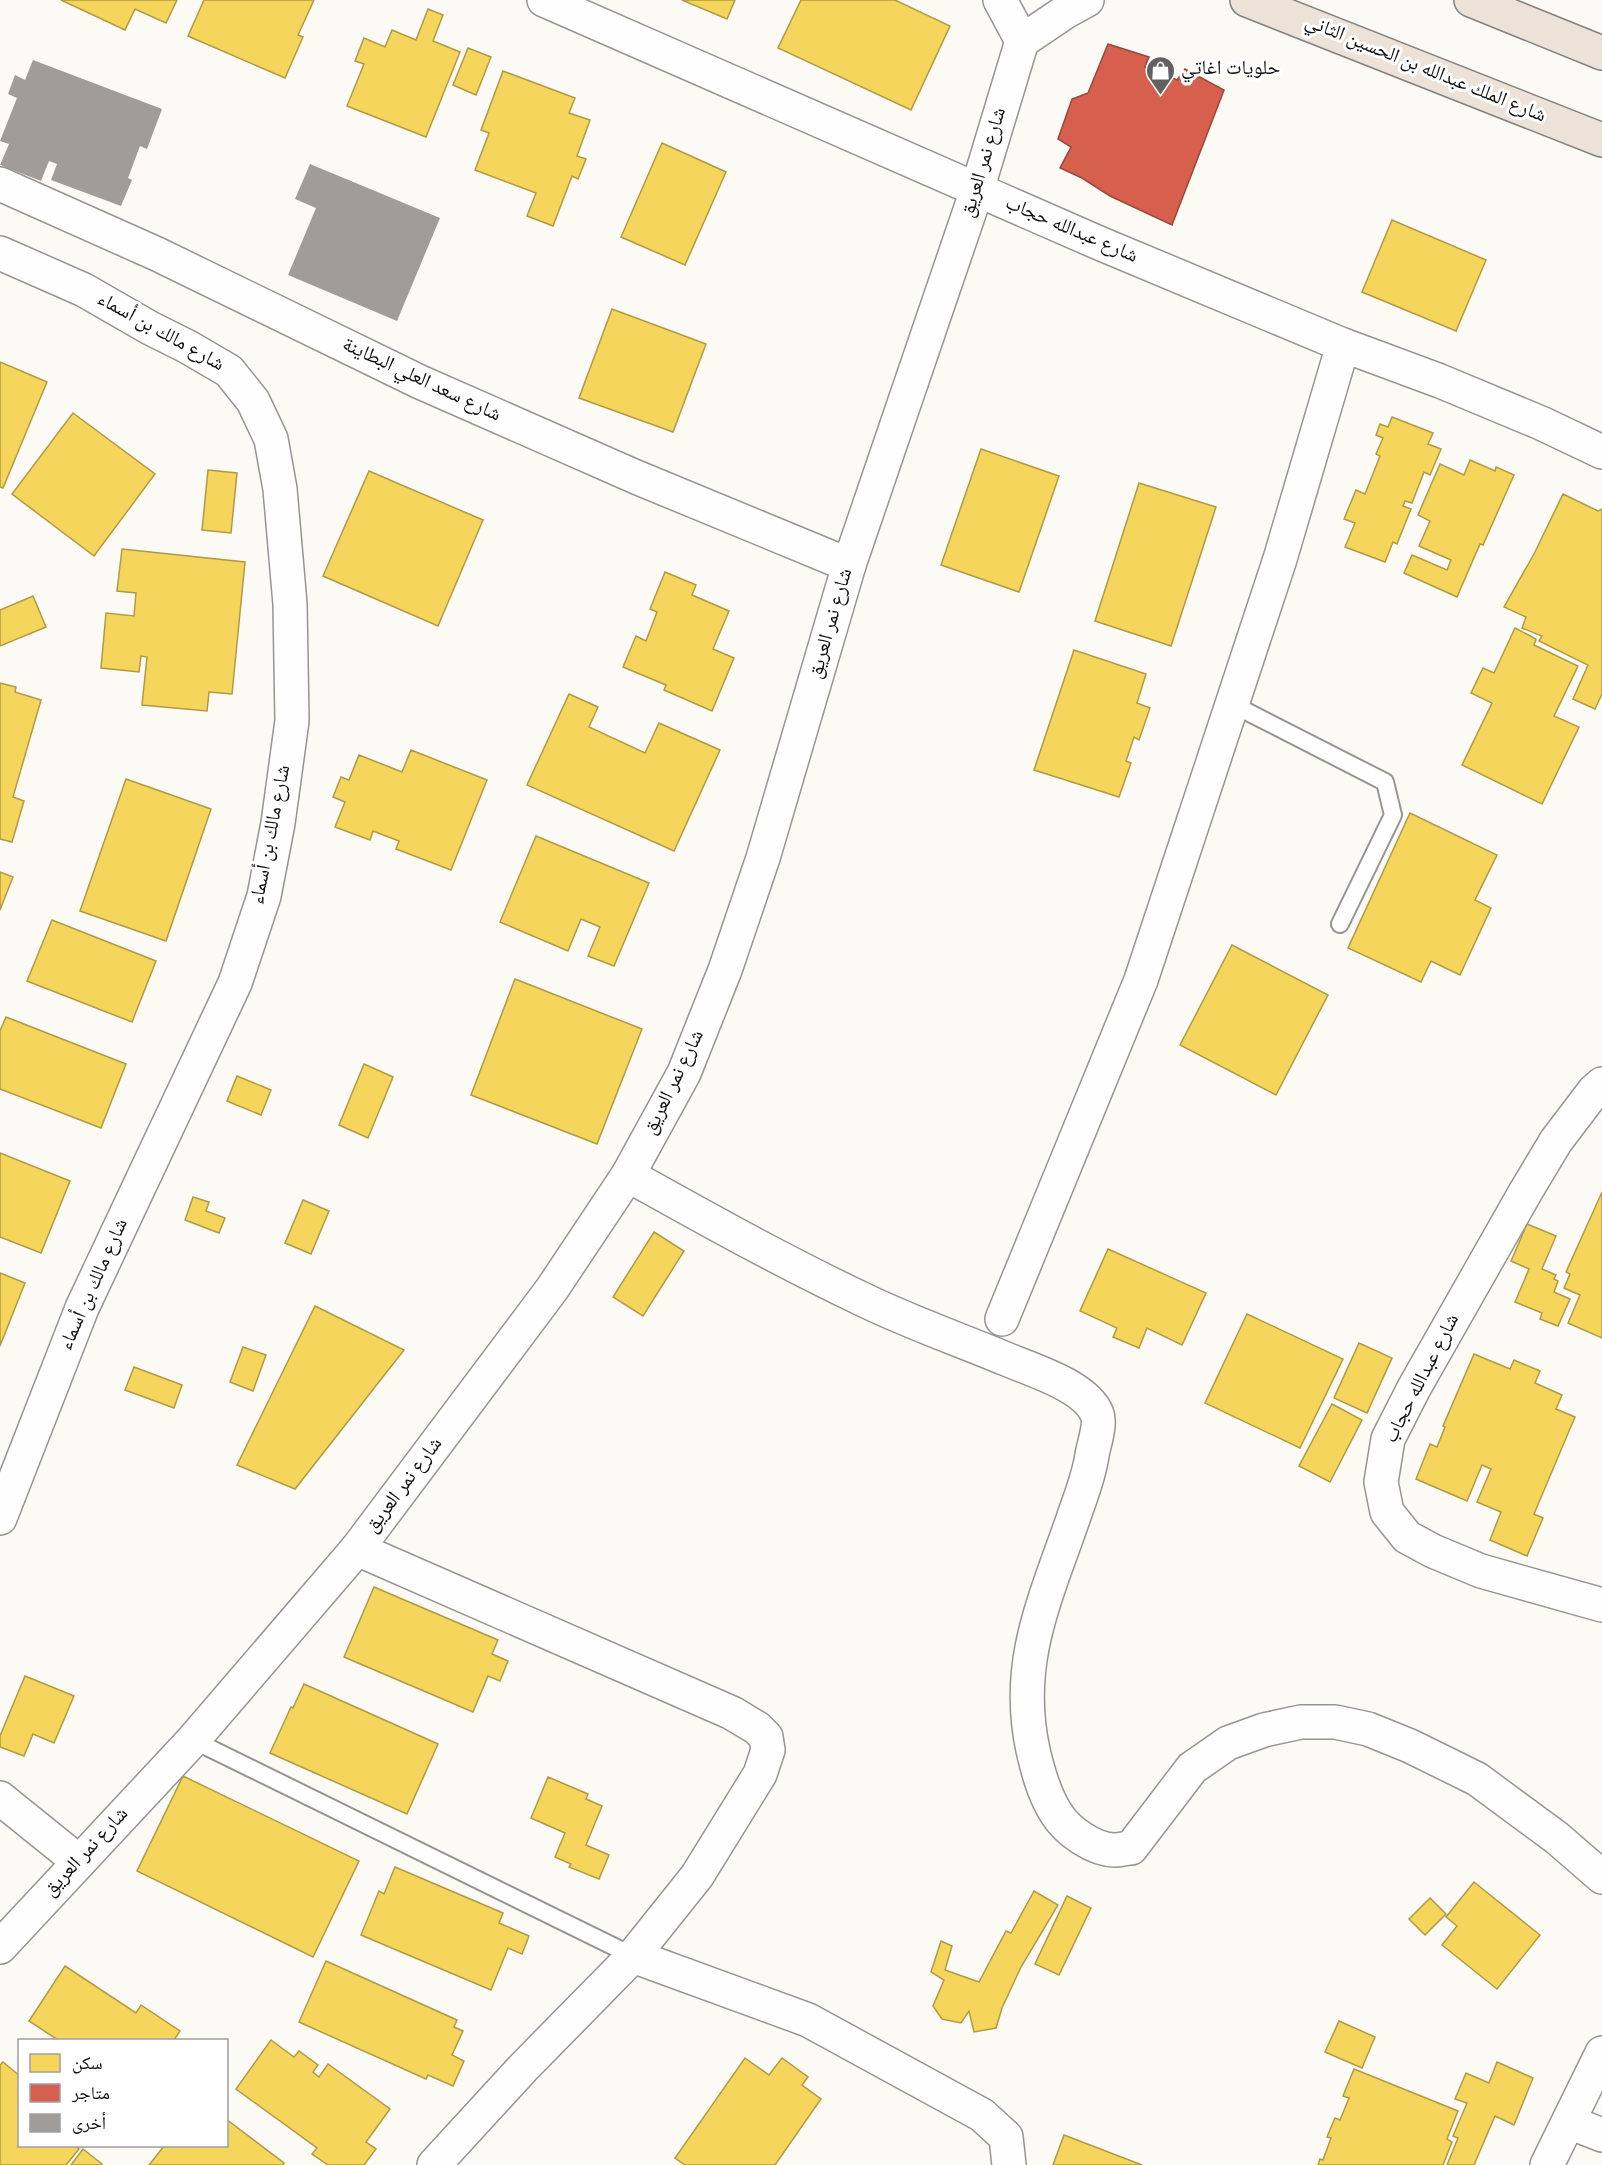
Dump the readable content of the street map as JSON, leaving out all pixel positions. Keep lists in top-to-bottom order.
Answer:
{
  "streets": {
    "highway": ["شارع الملك عبدالله بن الحسين الثاني"],
    "street": [
      "شارع نمر العريق",
      "شارع عبدالله حجاب",
      "شارع مالك بن أسماء",
      "شارع سعد العلي البطاينة"
    ]
  },
  "crossings": [
    ["شارع نمر العريق", "شارع عبدالله حجاب"],
    ["شارع نمر العريق", "شارع سعد العلي البطاينة"]
  ],
  "places": {
    "shop": ["حلويات اغاتي"]
  },
  "legend": ["سكن", "متاجر", "أخرى"]
}
